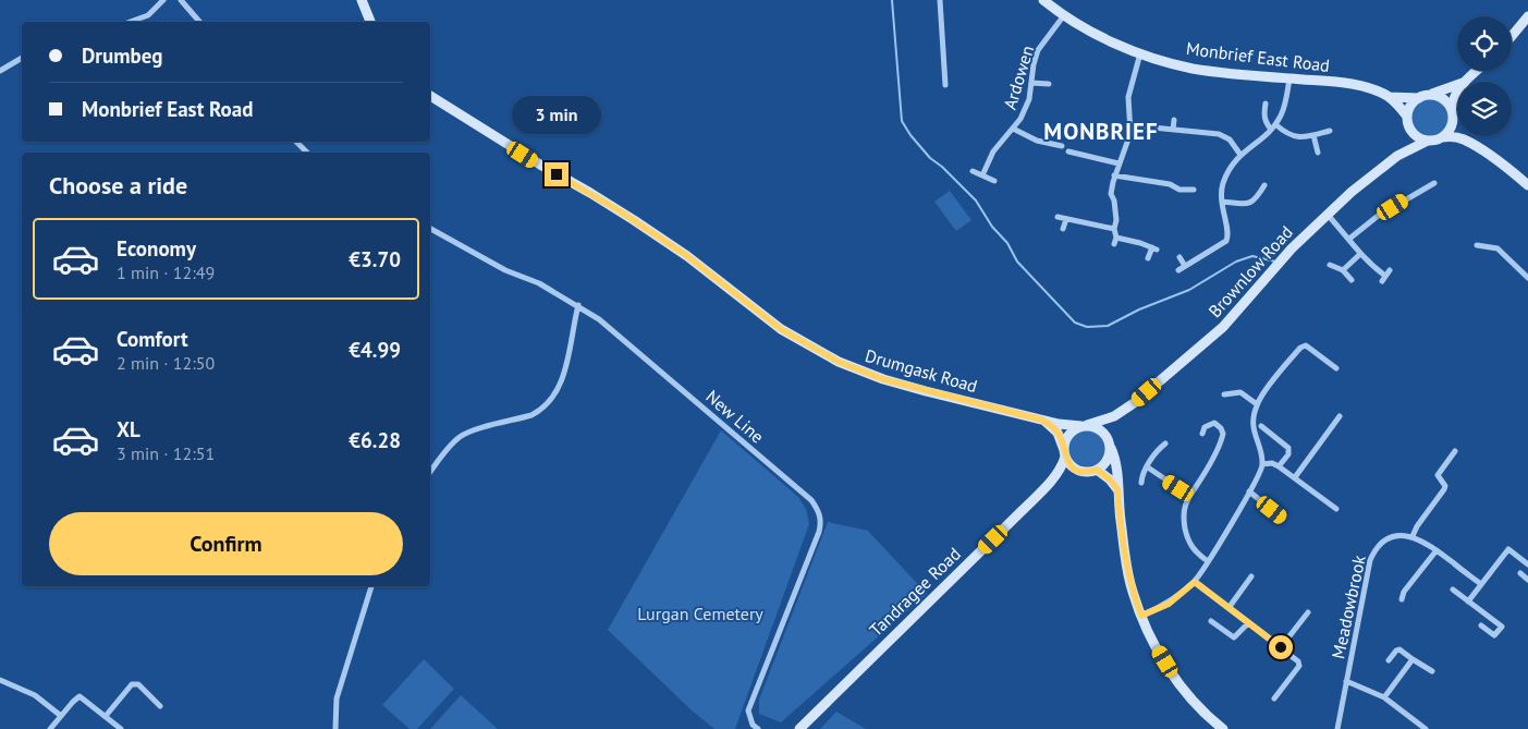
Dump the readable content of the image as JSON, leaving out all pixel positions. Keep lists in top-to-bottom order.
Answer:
{
  "streets": {
    "street": [
      "Monbrief East Road",
      "Ardowen",
      "Brownlow Road",
      "Drumgask Road",
      "New Line",
      "Tandragee Road",
      "Meadowbrook"
    ]
  },
  "crossings": [
    ["Monbrief East Road", "Ardowen"],
    ["Monbrief East Road", "Brownlow Road"],
    ["Brownlow Road", "Drumgask Road"],
    ["Brownlow Road", "Tandragee Road"],
    ["Drumgask Road", "Tandragee Road"]
  ],
  "districts": ["MONBRIEF"],
  "parks": ["Lurgan Cemetery"],
  "page": {
    "banner": ["Drumbeg", "Monbrief East Road"],
    "bubble": "3 min",
    "heading": "Choose a ride",
    "list": [
      {
        "name": "Economy",
        "note": "1 min · 12:49",
        "value": "€3.70"
      },
      {
        "name": "Comfort",
        "note": "2 min · 12:50",
        "value": "€4.99"
      },
      {
        "name": "XL",
        "note": "3 min · 12:51",
        "value": "€6.28"
      }
    ],
    "buttons": "Confirm"
  }
}
